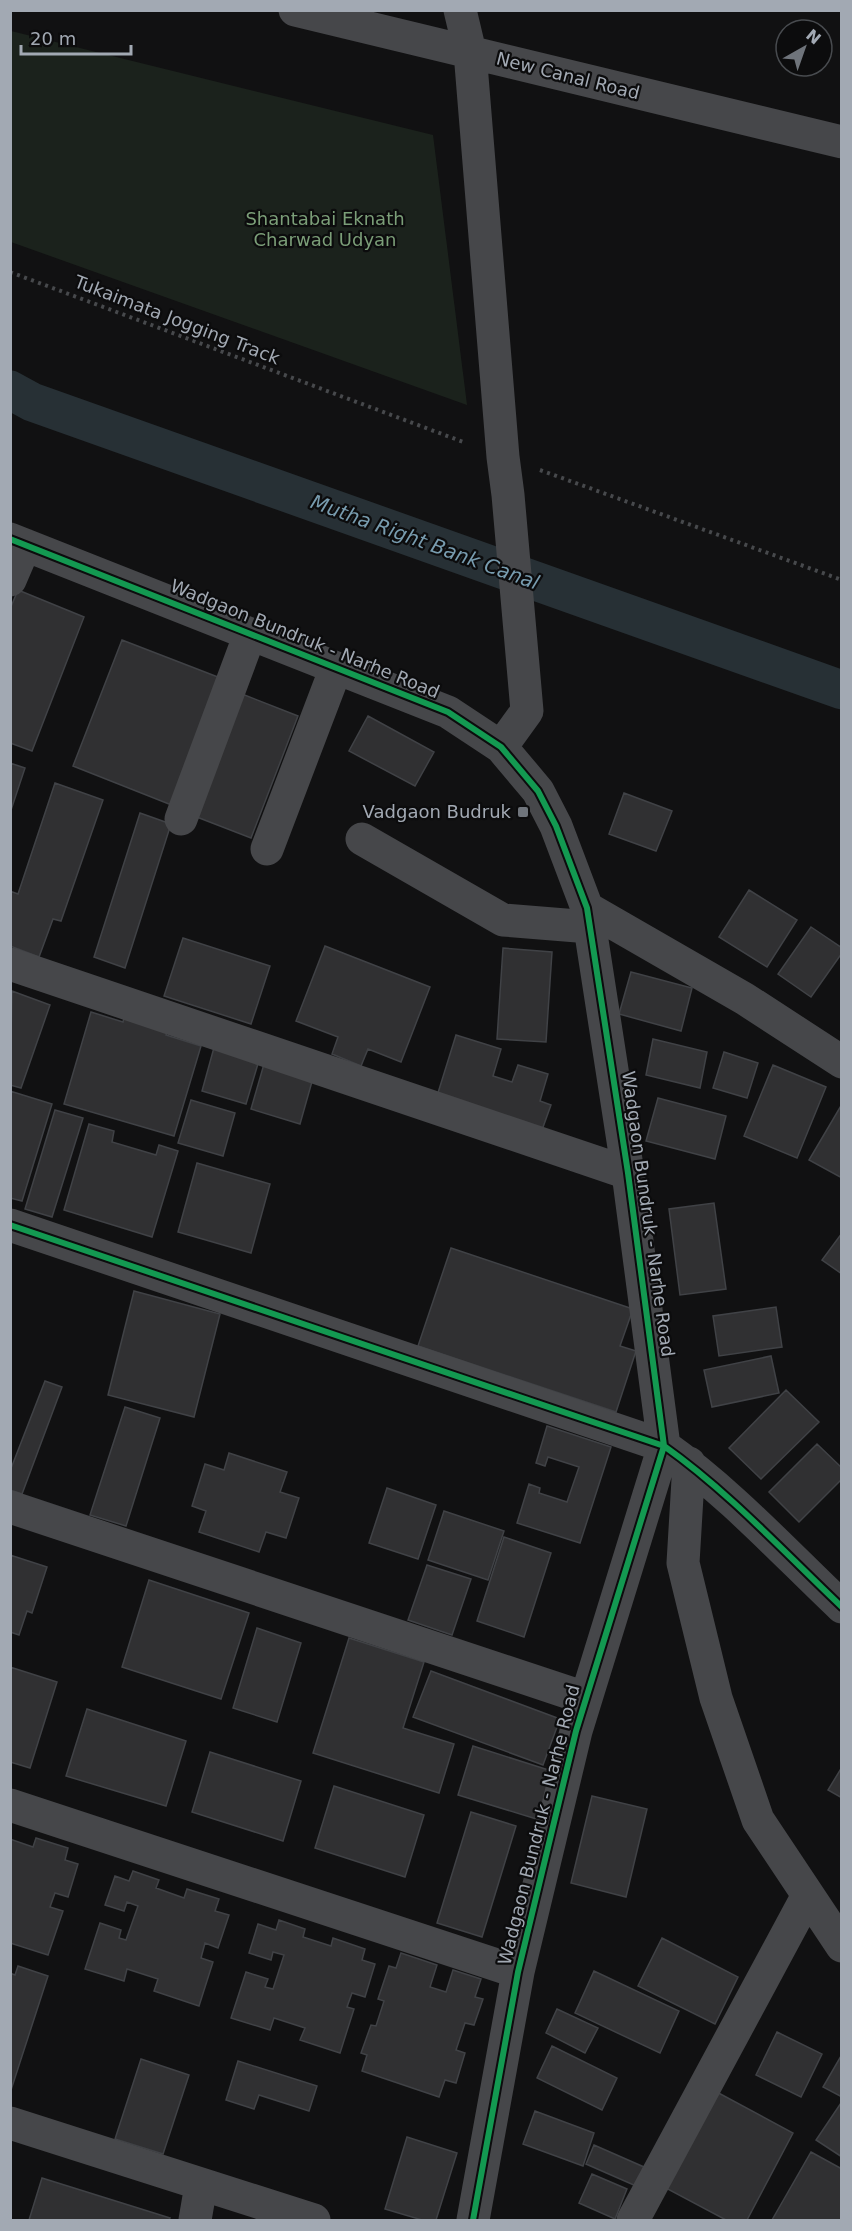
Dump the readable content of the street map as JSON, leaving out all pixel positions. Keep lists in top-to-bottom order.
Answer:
{
  "streets": {
    "street": ["New Canal Road", "Wadgaon Bundruk - Narhe Road"],
    "path": ["Tukaimata Jogging Track"]
  },
  "water": ["Mutha Right Bank Canal"],
  "parks": ["Shantabai Eknath Charwad Udyan"],
  "places": {
    "transit": ["Vadgaon Budruk"]
  },
  "scale_bar": "20 m",
  "north": "top right"
}
